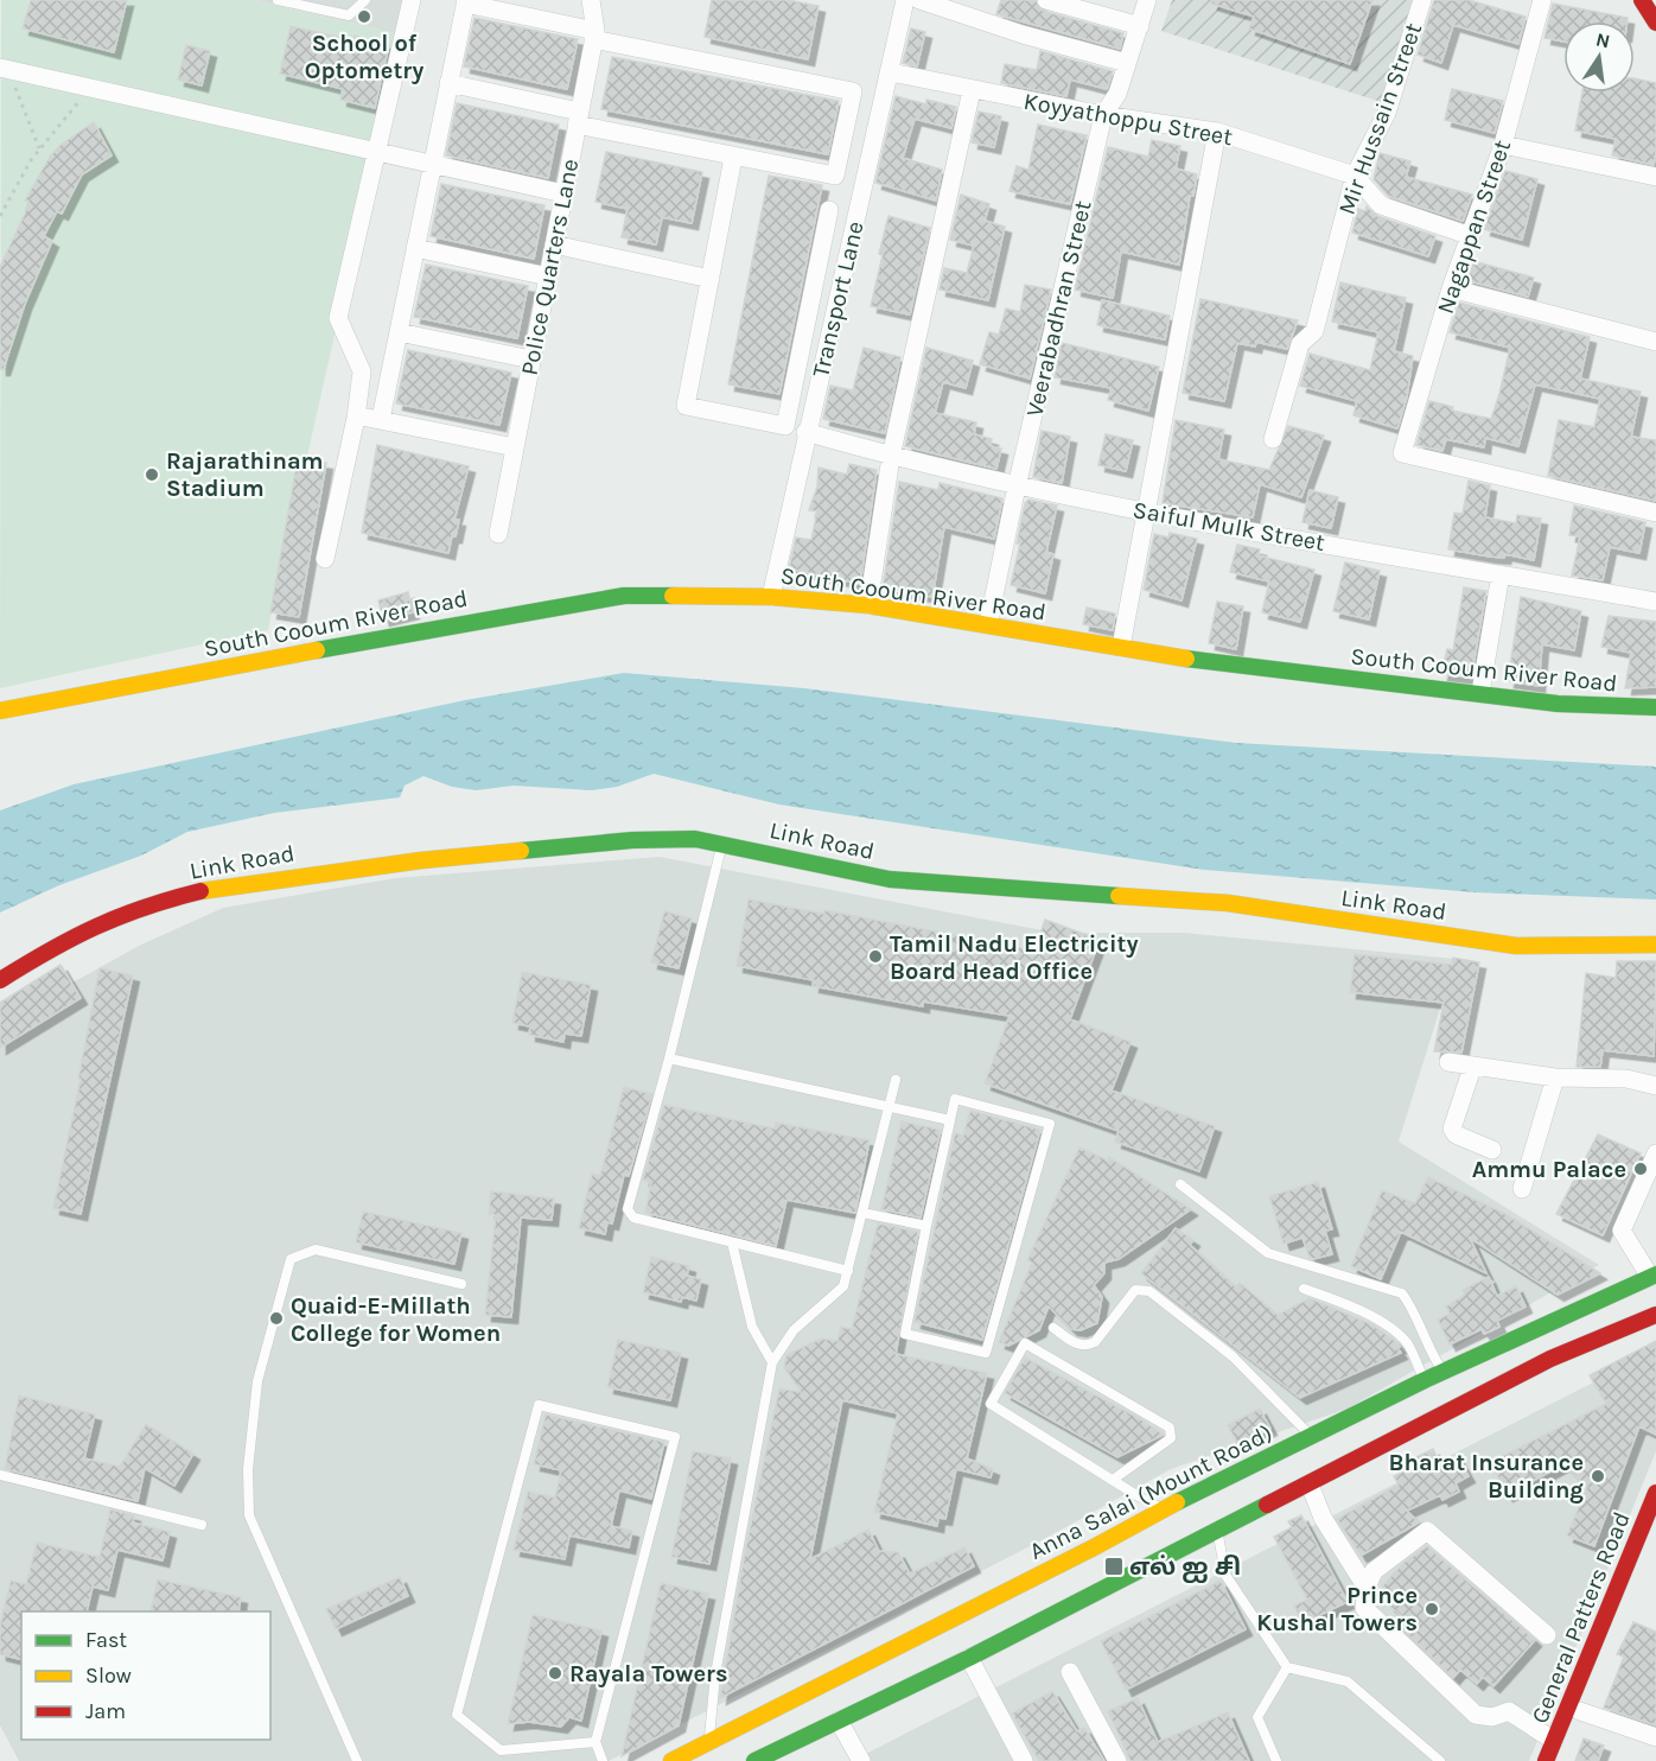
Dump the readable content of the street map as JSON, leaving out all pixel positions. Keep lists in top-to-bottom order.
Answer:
{
  "streets": {
    "street": [
      "Koyyathoppu Street",
      "Mir Hussain Street",
      "Nagappan Street",
      "Police Quarters Lane",
      "Transport Lane",
      "Veerabadhran Street",
      "Saiful Mulk Street",
      "South Cooum River Road",
      "Link Road",
      "Anna Salai (Mount Road)",
      "General Patters Road"
    ]
  },
  "crossings": [
    ["Koyyathoppu Street", "Mir Hussain Street"],
    ["Koyyathoppu Street", "Transport Lane"],
    ["Koyyathoppu Street", "Veerabadhran Street"],
    ["Transport Lane", "Saiful Mulk Street"],
    ["Transport Lane", "South Cooum River Road"],
    ["Veerabadhran Street", "Saiful Mulk Street"],
    ["Veerabadhran Street", "South Cooum River Road"]
  ],
  "places": {
    "other": [
      "School of Optometry",
      "Rajarathinam Stadium",
      "Tamil Nadu Electricity Board Head Office",
      "Ammu Palace",
      "Quaid-E-Millath College for Women",
      "Bharat Insurance Building",
      "Prince Kushal Towers",
      "Rayala Towers"
    ],
    "transit": ["எல் ஐ சி"]
  },
  "legend": ["Fast", "Slow", "Jam"],
  "north": "top"
}
